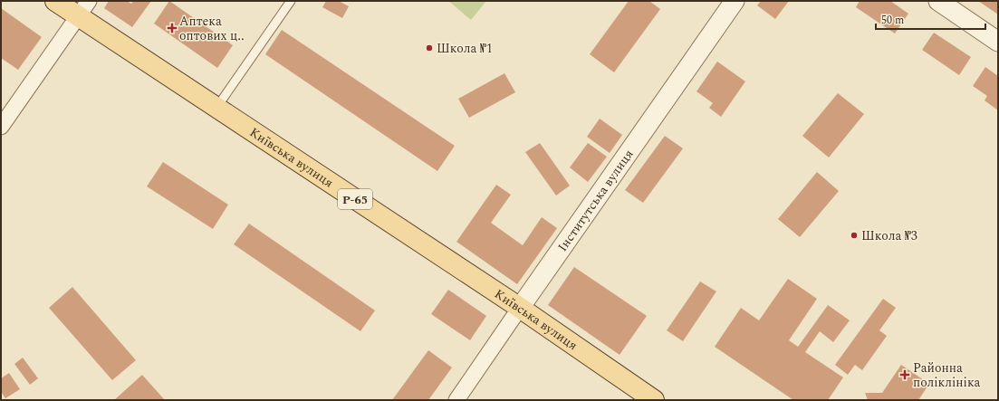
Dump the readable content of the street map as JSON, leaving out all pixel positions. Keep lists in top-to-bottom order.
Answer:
{
  "streets": {
    "main road": ["Київська вулиця", "Р-65"],
    "street": ["Інститутська вулиця"]
  },
  "crossings": [
    ["Київська вулиця", "Інститутська вулиця"]
  ],
  "places": {
    "health": ["Аптека оптових ц‥", "Районна поліклініка"],
    "other": ["Школа №1", "Школа №3"]
  },
  "scale_bar": "50 m"
}
